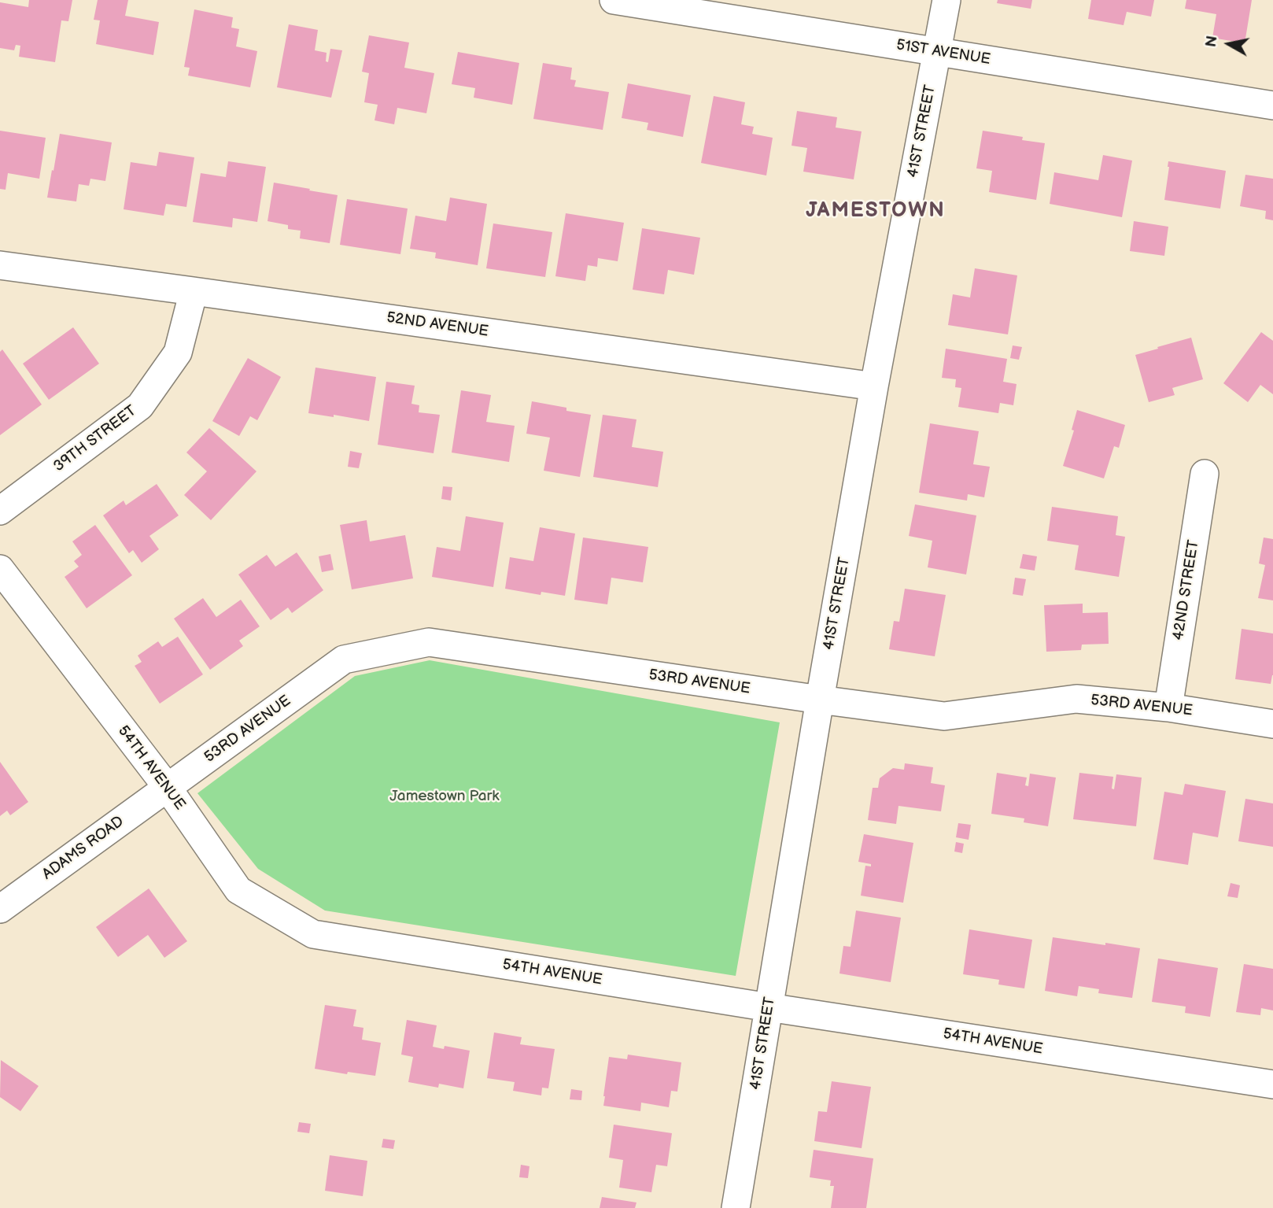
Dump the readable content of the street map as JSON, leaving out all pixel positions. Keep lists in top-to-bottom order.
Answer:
{
  "streets": {
    "street": [
      "51ST AVENUE",
      "41ST STREET",
      "52ND AVENUE",
      "39TH STREET",
      "42ND STREET",
      "53RD AVENUE",
      "54TH AVENUE",
      "ADAMS ROAD"
    ]
  },
  "crossings": [
    ["51ST AVENUE", "41ST STREET"],
    ["41ST STREET", "52ND AVENUE"],
    ["41ST STREET", "53RD AVENUE"],
    ["41ST STREET", "54TH AVENUE"],
    ["52ND AVENUE", "39TH STREET"],
    ["42ND STREET", "53RD AVENUE"],
    ["53RD AVENUE", "54TH AVENUE"],
    ["53RD AVENUE", "ADAMS ROAD"],
    ["54TH AVENUE", "ADAMS ROAD"]
  ],
  "districts": ["JAMESTOWN"],
  "parks": ["Jamestown Park"],
  "north": "left"
}
